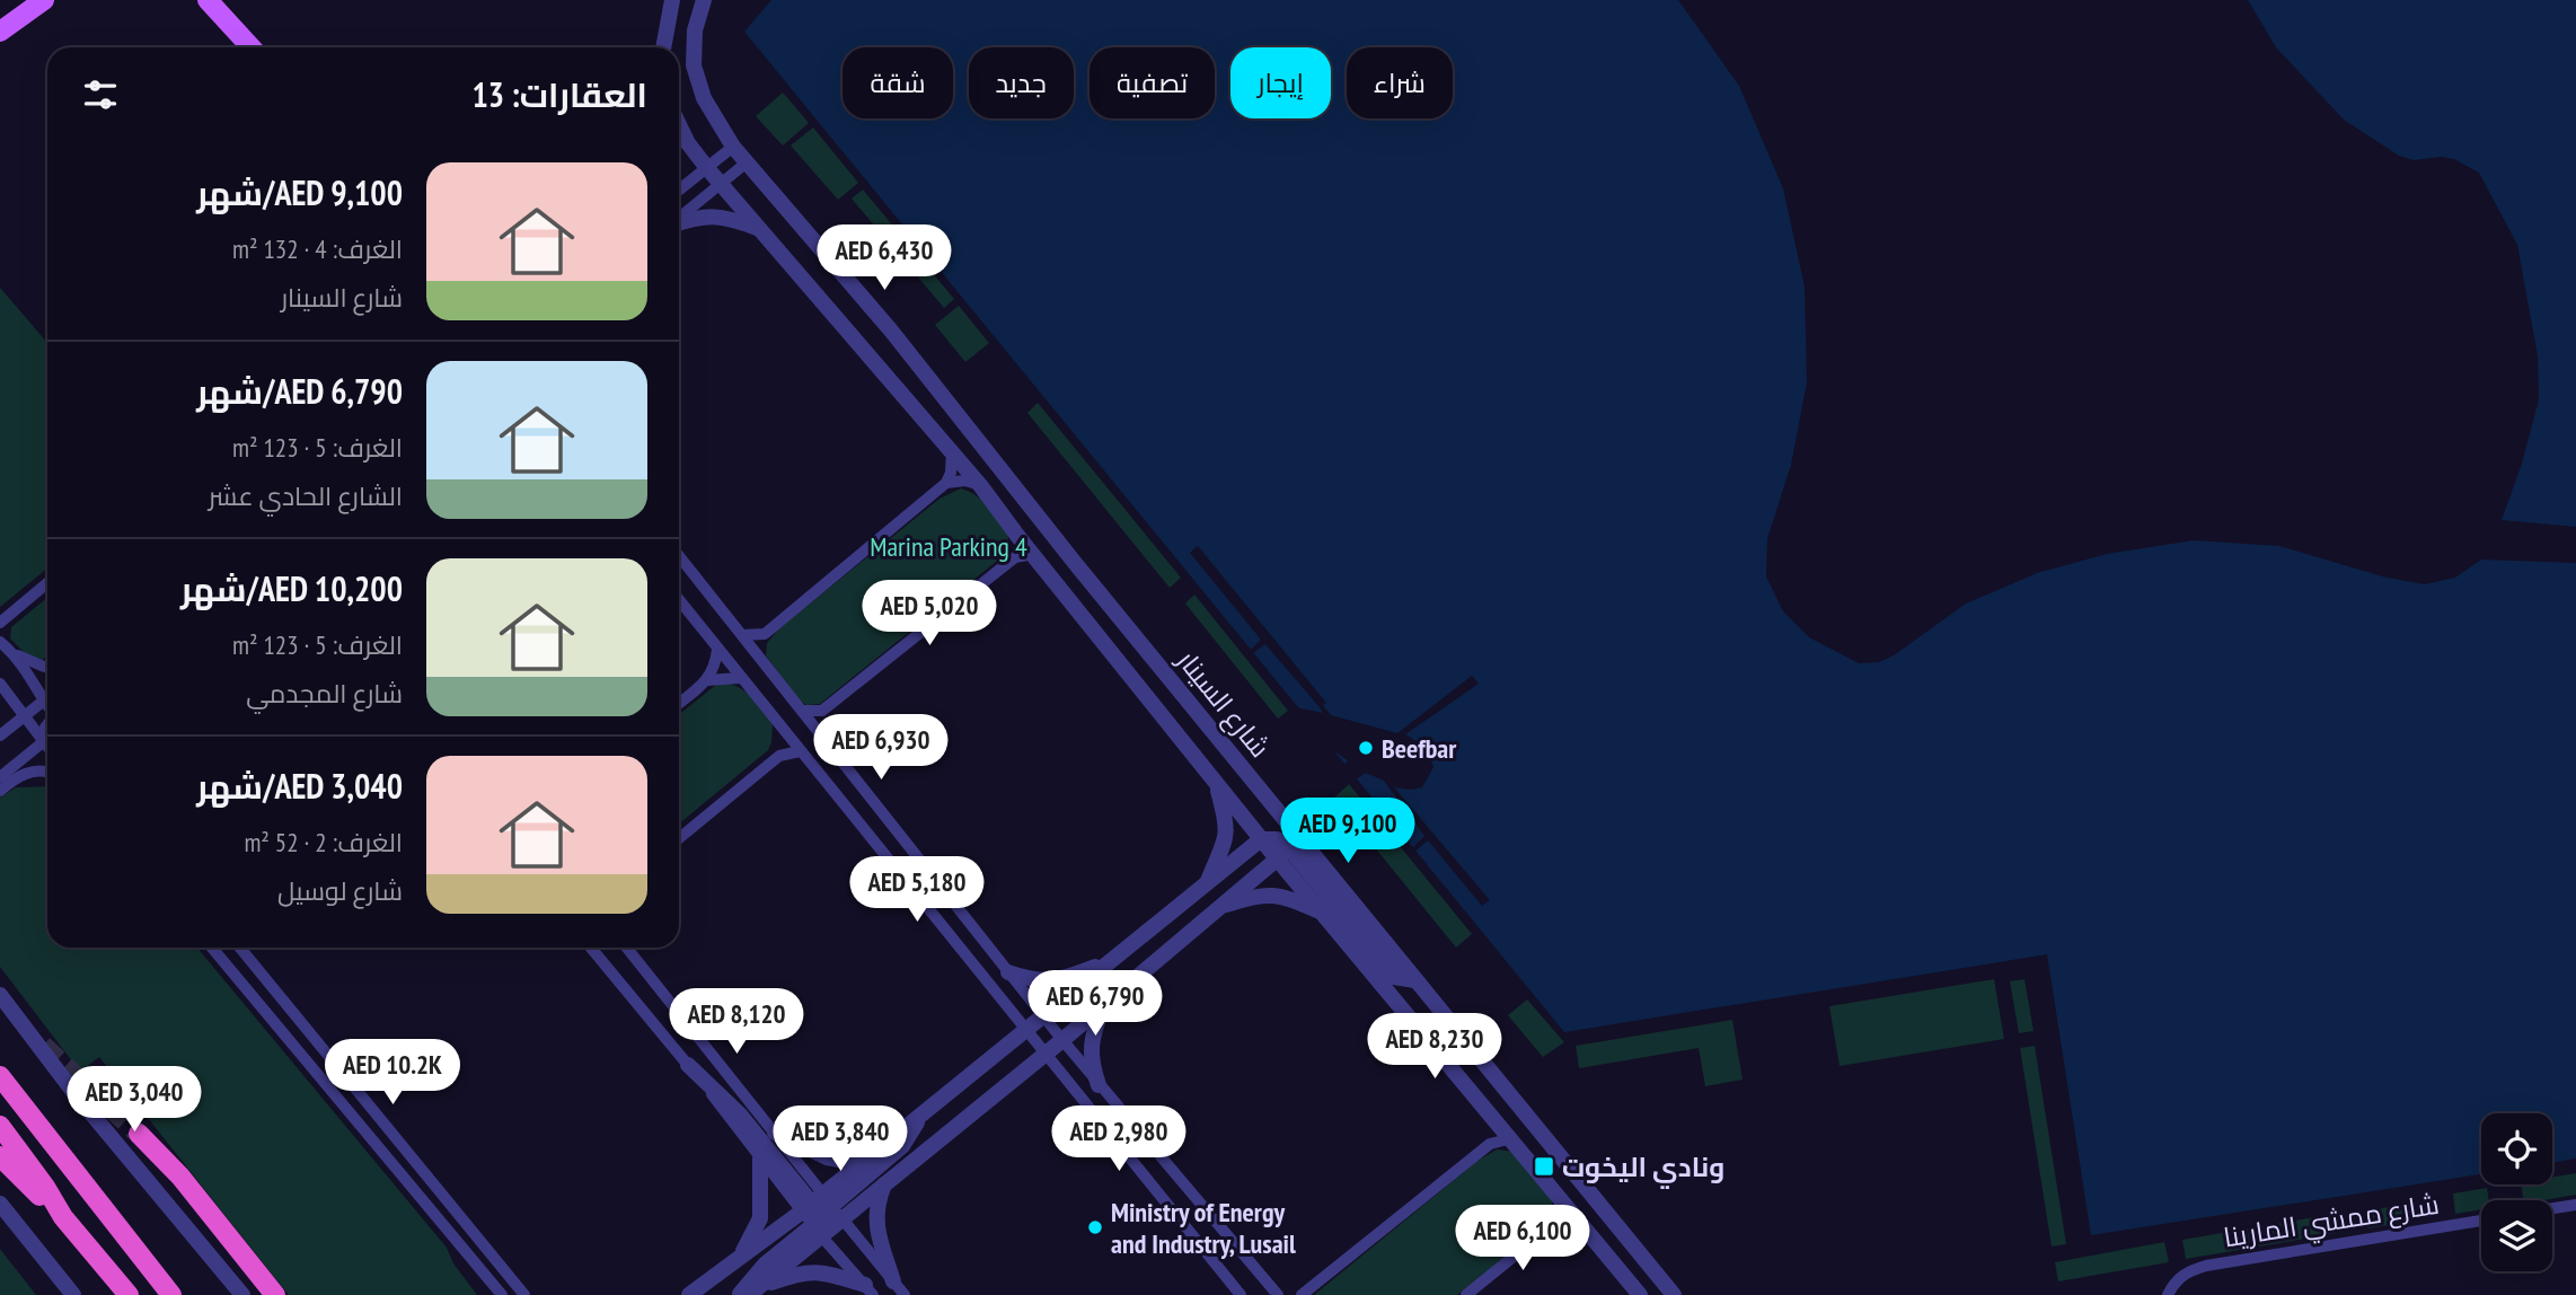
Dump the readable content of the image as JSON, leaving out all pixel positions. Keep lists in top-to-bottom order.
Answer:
{
  "streets": {
    "street": ["شارع السينار", "شارع ممشي المارينا"]
  },
  "parks": ["Marina Parking 4"],
  "places": {
    "other": ["Beefbar", "Ministry of Energy and Industry, Lusail"],
    "transit": ["ونادي اليخوت"]
  },
  "page": {
    "chip": [
      "شراء",
      "إيجار",
      "تصفية",
      "جديد",
      "شقة"
    ],
    "heading": "العقارات: 13",
    "list": [
      {
        "name": "AED 9,100/شهر",
        "note": "الغرف: 4 · 132 m² · شارع السينار"
      },
      {
        "name": "AED 6,790/شهر",
        "note": "الغرف: 5 · 123 m² · الشارع الحادي عشر"
      },
      {
        "name": "AED 10,200/شهر",
        "note": "الغرف: 5 · 123 m² · شارع المجدمي"
      },
      {
        "name": "AED 3,040/شهر",
        "note": "الغرف: 2 · 52 m² · شارع لوسيل"
      }
    ],
    "price": [
      "AED 6,430",
      "AED 5,020",
      "AED 6,930",
      "AED 9,100",
      "AED 5,180",
      "AED 6,790",
      "AED 8,120",
      "AED 8,230",
      "AED 10.2K",
      "AED 3,040",
      "AED 3,840",
      "AED 2,980",
      "AED 6,100"
    ]
  }
}
